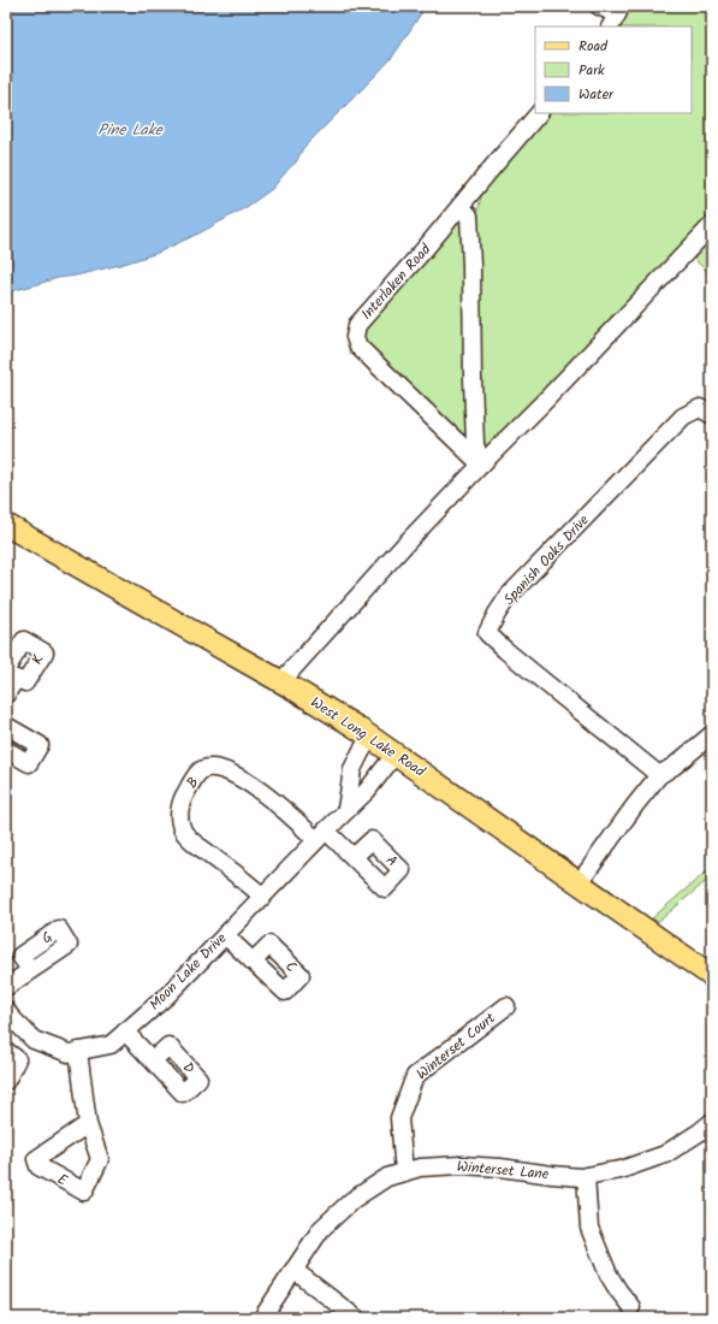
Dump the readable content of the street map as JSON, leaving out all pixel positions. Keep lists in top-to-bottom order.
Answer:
{
  "streets": {
    "main road": ["West Long Lake Road"],
    "street": [
      "Interlaken Road",
      "Spanish Oaks Drive",
      "B",
      "Moon Lake Drive",
      "Winterset Court",
      "Winterset Lane"
    ]
  },
  "crossings": [
    ["West Long Lake Road", "Moon Lake Drive"],
    ["B", "Moon Lake Drive"],
    ["Winterset Court", "Winterset Lane"]
  ],
  "water": ["Pine Lake"],
  "legend": ["Road", "Park", "Water"]
}
